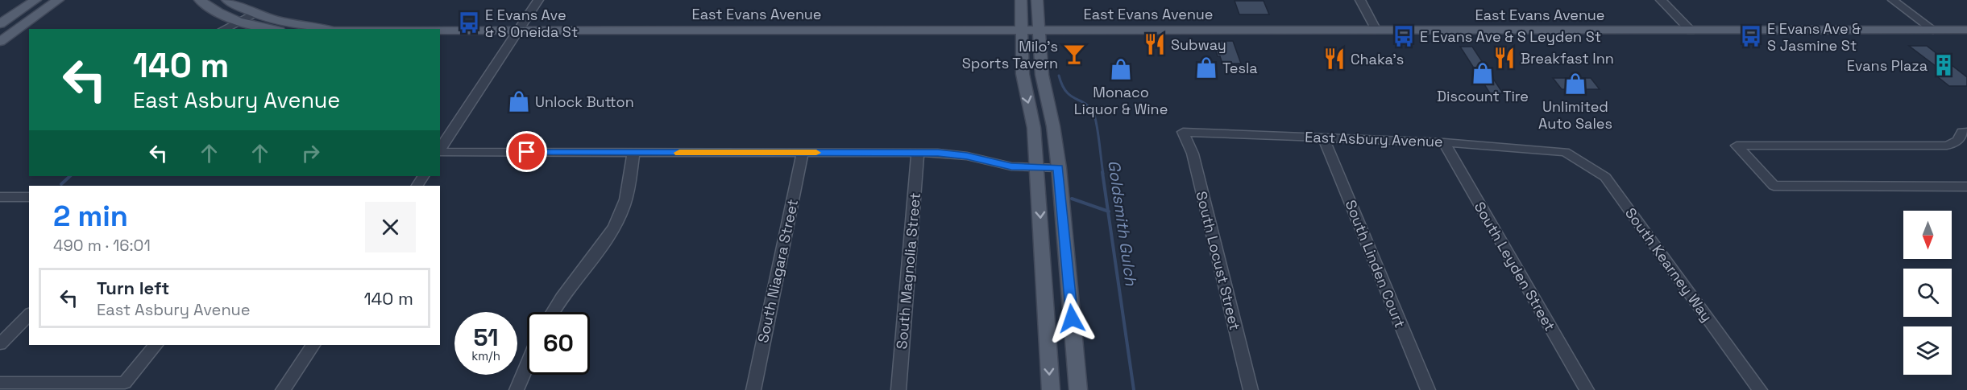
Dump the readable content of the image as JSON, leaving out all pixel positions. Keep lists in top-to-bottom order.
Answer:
{
  "streets": {
    "main road": ["East Evans Avenue"],
    "street": [
      "East Asbury Avenue",
      "South Locust Street",
      "South Linden Court",
      "South Kearney Way",
      "South Leyden Street",
      "South Niagara Street",
      "South Magnolia Street"
    ]
  },
  "crossings": [
    ["East Asbury Avenue", "South Locust Street"],
    ["East Asbury Avenue", "South Linden Court"],
    ["East Asbury Avenue", "South Kearney Way"],
    ["East Asbury Avenue", "South Leyden Street"]
  ],
  "water": ["Goldsmith Gulch"],
  "places": {
    "bus stop": ["E Evans Ave & S Oneida St", "E Evans Ave & S Leyden St", "E Evans Ave & S Jasmine St"],
    "restaurant": ["Subway", "Breakfast Inn", "Chaka's"],
    "bar": ["Milo's Sports Tavern"],
    "building": ["Evans Plaza"],
    "shop": [
      "Tesla",
      "Monaco Liquor & Wine",
      "Discount Tire",
      "Unlimited Auto Sales",
      "Unlock Button"
    ]
  },
  "north": "bottom",
  "page": {
    "turn": ["140 m", "East Asbury Avenue"],
    "heading": ["2 min", "490 m · 16:01"],
    "list": [
      {
        "name": "Turn left",
        "note": "East Asbury Avenue",
        "value": "140 m"
      }
    ],
    "speed": "51 km/h",
    "limit": "60"
  }
}
